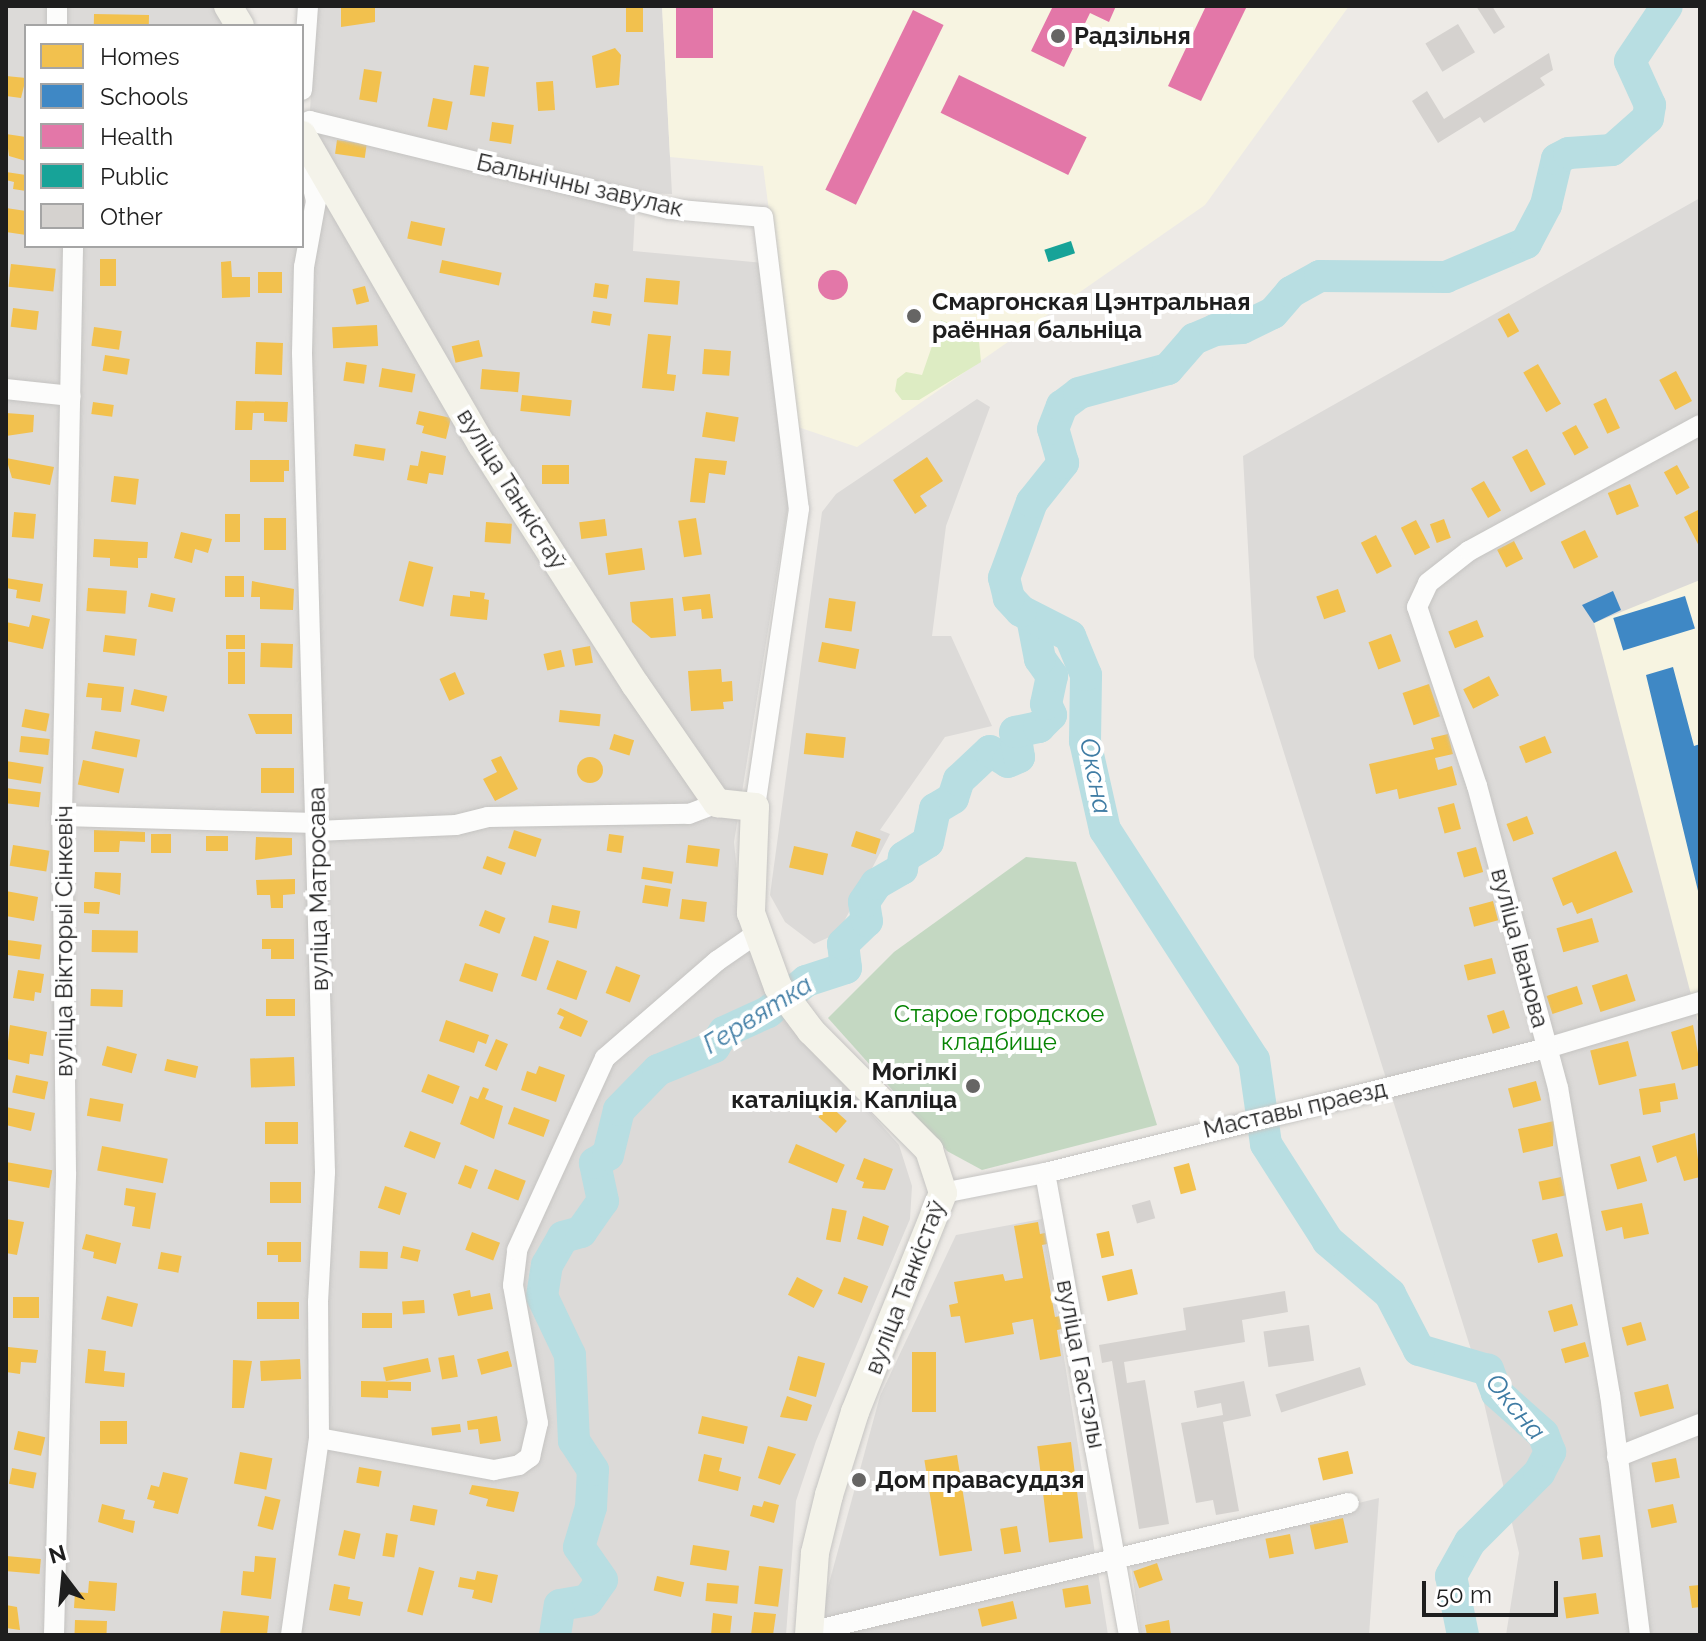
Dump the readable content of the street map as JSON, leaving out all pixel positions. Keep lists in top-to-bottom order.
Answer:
{
  "streets": {
    "street": [
      "Бальнічны завулак",
      "вуліца Танкістаў",
      "вуліца Матросава",
      "вуліца Вікторыі Сінкевіч",
      "вуліца Іванова",
      "Маставы праезд",
      "вуліца Гастэлы"
    ]
  },
  "crossings": [
    ["Бальнічны завулак", "вуліца Танкістаў"],
    ["вуліца Танкістаў", "Маставы праезд"],
    ["вуліца Іванова", "Маставы праезд"],
    ["Маставы праезд", "вуліца Гастэлы"]
  ],
  "water": ["Оксна", "Гервятка"],
  "parks": ["Старое городское кладбище"],
  "places": [
    "Радзільня",
    "Смаргонская Цэнтральная раённая бальніца",
    "Могілкі каталіцкія. Капліца",
    "Дом правасуддзя"
  ],
  "legend": [
    "Homes",
    "Schools",
    "Health",
    "Public",
    "Other"
  ],
  "scale_bar": "50 m",
  "north": "top"
}
